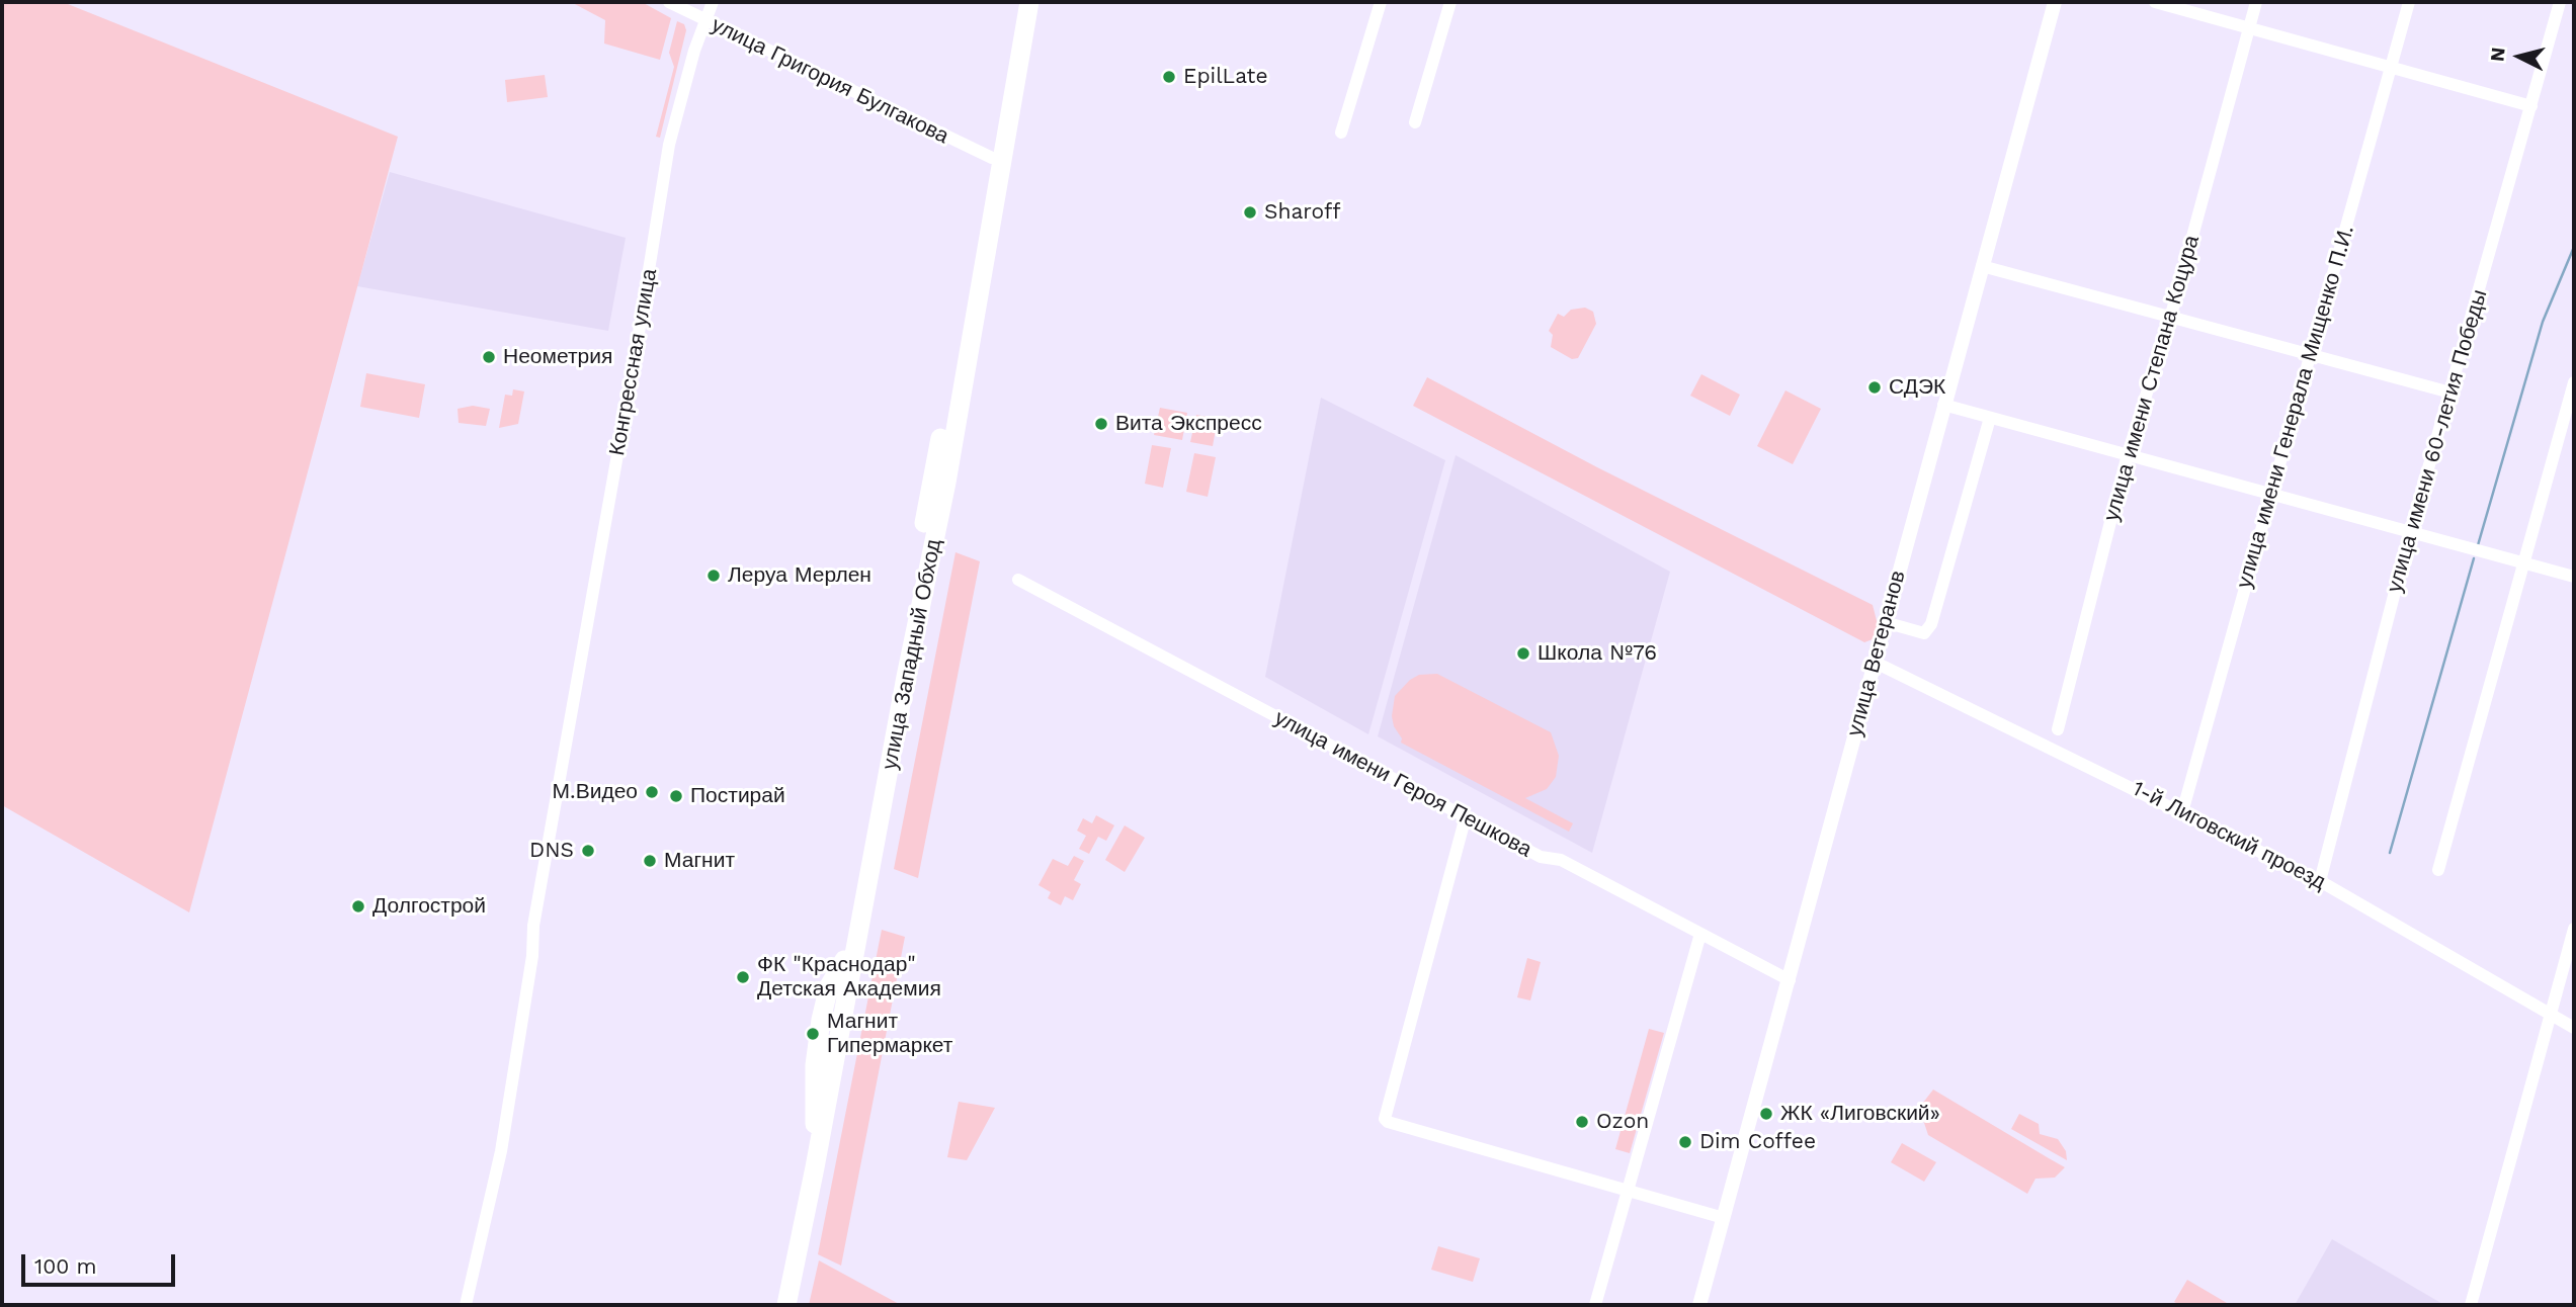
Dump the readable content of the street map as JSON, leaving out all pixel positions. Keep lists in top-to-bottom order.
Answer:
{
  "streets": {
    "highway": ["улица Западный Обход"],
    "street": [
      "улица Григория Булгакова",
      "Конгрессная улица",
      "улица имени Степана Коцура",
      "улица имени Генерала Мищенко П.И.",
      "улица имени 60-летия Победы",
      "улица Ветеранов",
      "улица имени Героя Пешкова",
      "1-й Лиговский проезд"
    ]
  },
  "crossings": [
    ["улица Григория Булгакова", "Конгрессная улица"],
    ["улица Григория Булгакова", "улица Западный Обход"],
    ["улица имени Генерала Мищенко П.И.", "1-й Лиговский проезд"],
    ["улица имени 60-летия Победы", "1-й Лиговский проезд"],
    ["улица Ветеранов", "улица имени Героя Пешкова"],
    ["улица Ветеранов", "1-й Лиговский проезд"]
  ],
  "places": [
    "EpilLate",
    "Sharoff",
    "Неометрия",
    "СДЭК",
    "Вита Экспресс",
    "Леруа Мерлен",
    "Школа №76",
    "М.Видео",
    "Постирай",
    "DNS",
    "Магнит",
    "Долгострой",
    "ФК \"Краснодар\" Детская Академия",
    "Магнит Гипермаркет",
    "ЖК «Лиговский»",
    "Ozon",
    "Dim Coffee"
  ],
  "scale_bar": "100 m",
  "north": "left"
}
